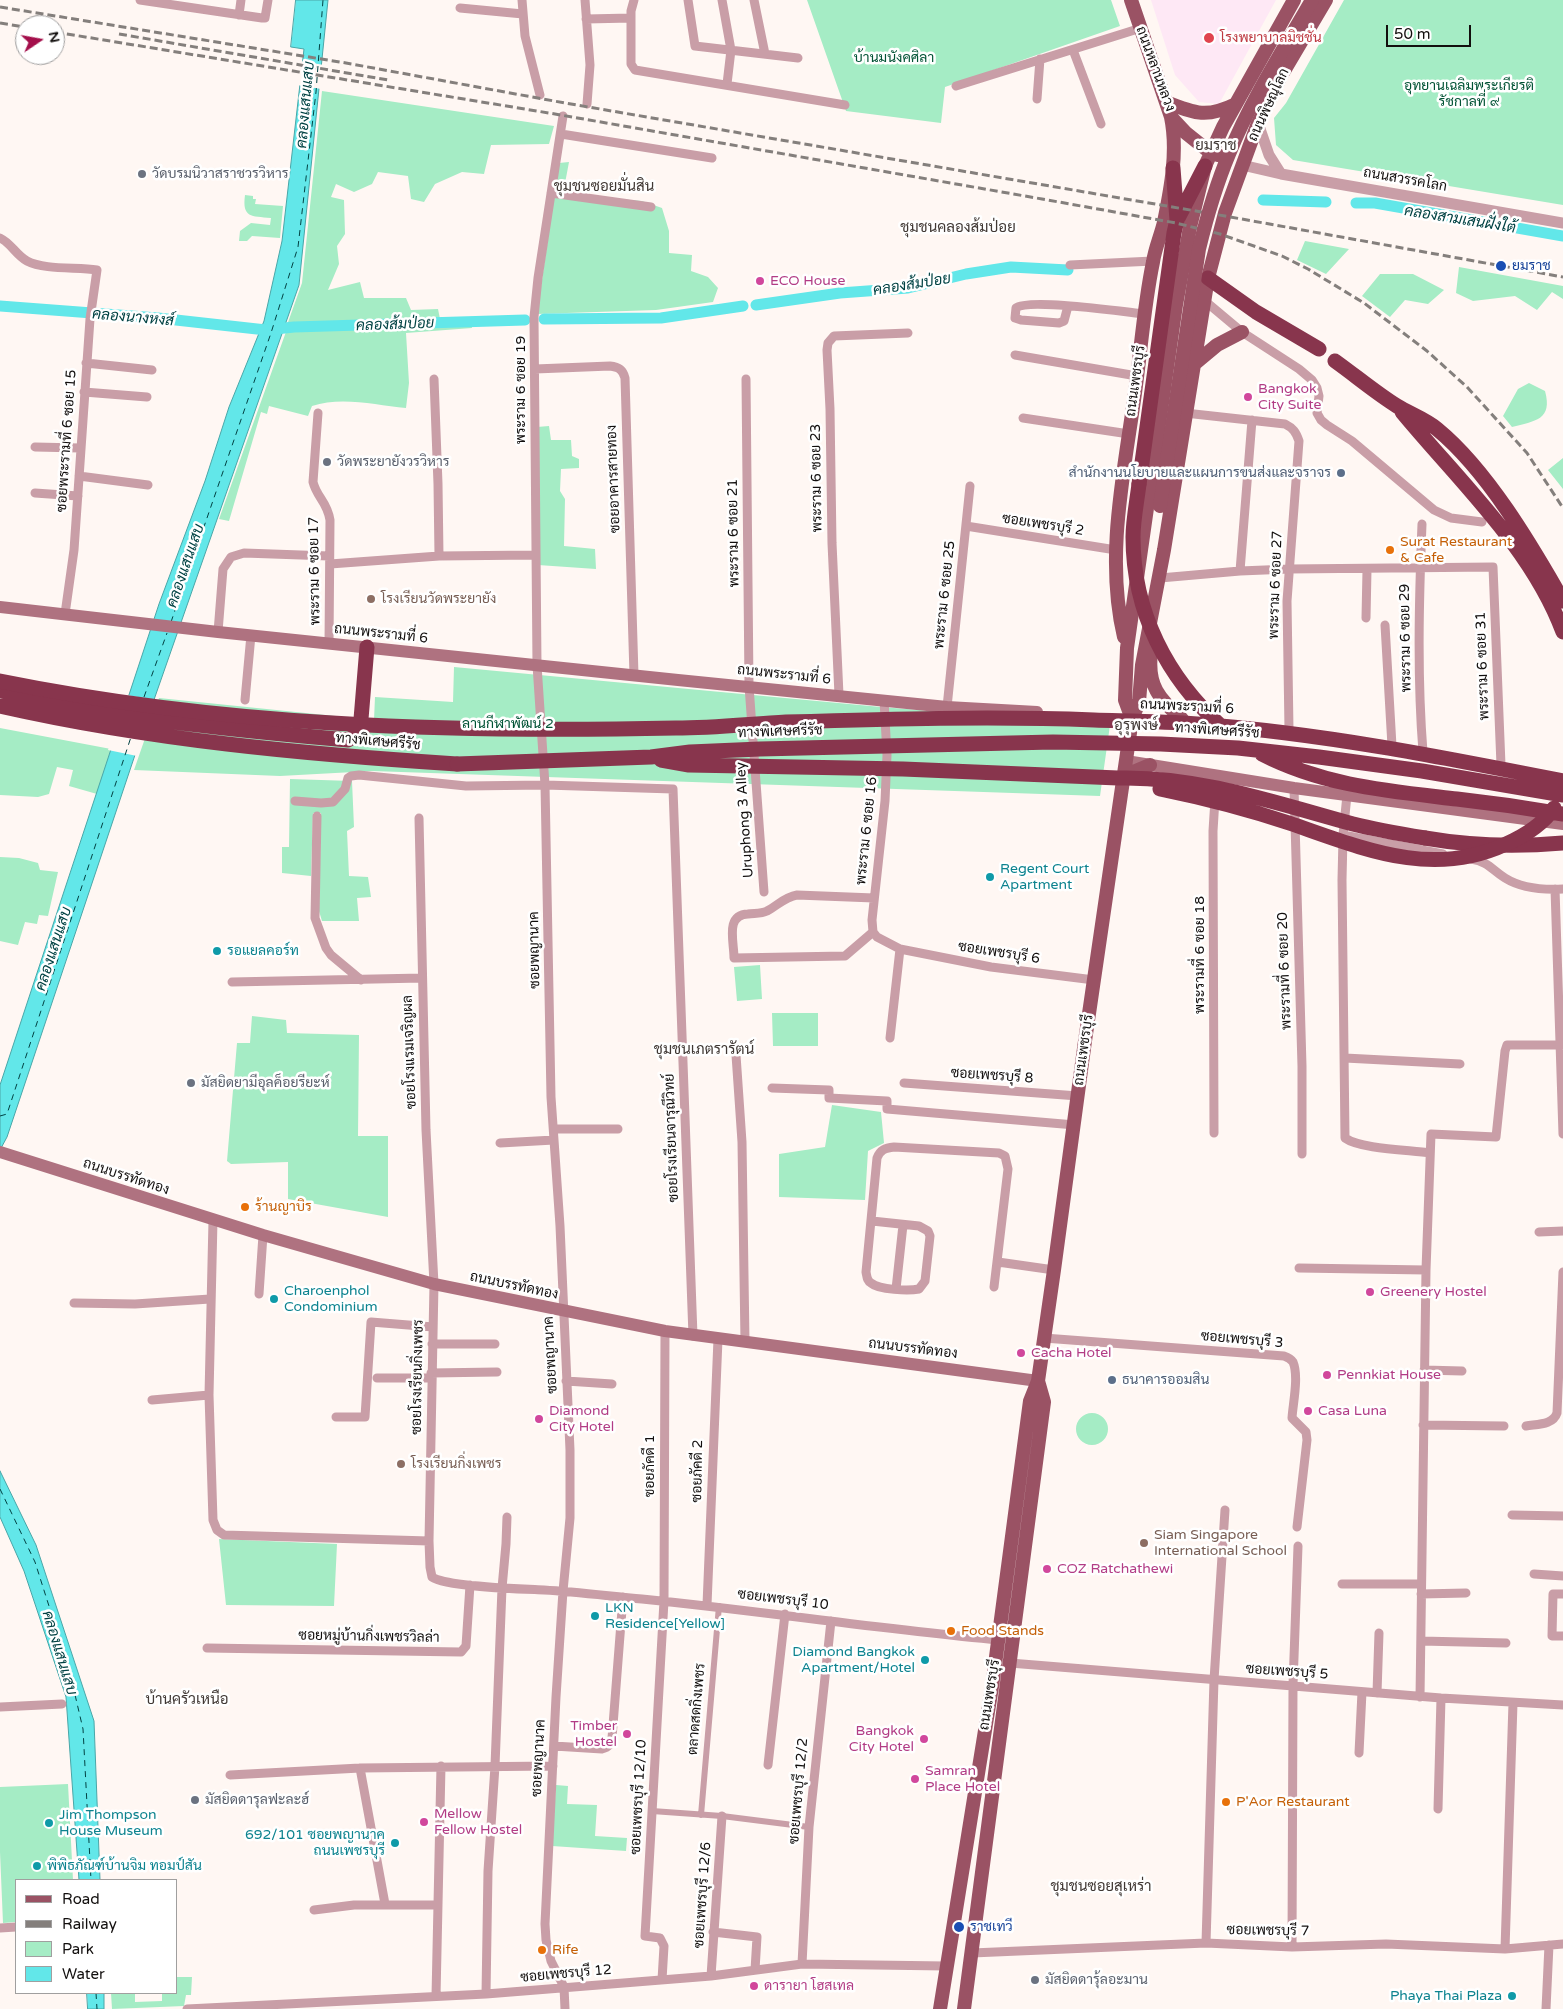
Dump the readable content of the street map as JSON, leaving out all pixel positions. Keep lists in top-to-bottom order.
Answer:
{
  "streets": {
    "highway": ["ทางพิเศษศรีรัช"],
    "main road": [
      "ถนนหลานหลวง",
      "ถนนพิษณุโลก",
      "ถนนเพชรบุรี",
      "ถนนพระรามที่ 6",
      "ถนนบรรทัดทอง"
    ],
    "street": [
      "ถนนสวรรคโลก",
      "พระราม 6 ซอย 19",
      "ซอยพระรามที่ 6 ซอย 15",
      "พระราม 6 ซอย 23",
      "ซอยอาคารสายทอง",
      "ซอยเพชรบุรี 2",
      "พระราม 6 ซอย 21",
      "พระราม 6 ซอย 17",
      "พระราม 6 ซอย 27",
      "พระราม 6 ซอย 25",
      "พระราม 6 ซอย 29",
      "พระราม 6 ซอย 31",
      "Uruphong 3 Alley",
      "พระราม 6 ซอย 16",
      "ซอยพญานาค",
      "ซอยเพชรบุรี 6",
      "พระรามที่ 6 ซอย 18",
      "พระรามที่ 6 ซอย 20",
      "ซอยโรงแรมเจริญผล",
      "ซอยเพชรบุรี 8",
      "ซอยโรงเรียนจารุณีวิทย์",
      "ซอยเพชรบุรี 3",
      "ซอยโรงเรียนกิ่งเพชร",
      "ซอยภัคดี 1",
      "ซอยภัคดี 2",
      "ซอยเพชรบุรี 10",
      "ซอยหมู่บ้านกิ่งเพชรวิลล่า",
      "ซอยเพชรบุรี 5",
      "ตลาดสดกิ่งเพชร",
      "ซอยเพชรบุรี 12/2",
      "ซอยเพชรบุรี 12/10",
      "ซอยเพชรบุรี 12/6",
      "ซอยเพชรบุรี 7",
      "ซอยเพชรบุรี 12"
    ]
  },
  "crossings": [
    ["ถนนหลานหลวง", "ถนนพิษณุโลก"],
    ["ถนนหลานหลวง", "ถนนสวรรคโลก"],
    ["ถนนหลานหลวง", "ถนนเพชรบุรี"],
    ["ถนนพิษณุโลก", "ถนนสวรรคโลก"],
    ["ถนนพิษณุโลก", "ถนนเพชรบุรี"],
    ["ถนนเพชรบุรี", "ซอยเพชรบุรี 2"],
    ["ถนนเพชรบุรี", "ถนนพระรามที่ 6"],
    ["ถนนเพชรบุรี", "ซอยเพชรบุรี 6"],
    ["ถนนเพชรบุรี", "ซอยเพชรบุรี 8"],
    ["ถนนเพชรบุรี", "ถนนบรรทัดทอง"],
    ["ถนนเพชรบุรี", "ซอยเพชรบุรี 3"],
    ["ถนนเพชรบุรี", "ซอยเพชรบุรี 10"],
    ["ถนนเพชรบุรี", "ซอยเพชรบุรี 5"],
    ["ถนนเพชรบุรี", "ซอยเพชรบุรี 7"],
    ["ถนนเพชรบุรี", "ซอยเพชรบุรี 12"],
    ["พระราม 6 ซอย 19", "ซอยอาคารสายทอง"],
    ["พระราม 6 ซอย 19", "ถนนพระรามที่ 6"],
    ["พระราม 6 ซอย 19", "ซอยพญานาค"],
    ["ซอยพระรามที่ 6 ซอย 15", "ถนนพระรามที่ 6"],
    ["พระราม 6 ซอย 23", "ถนนพระรามที่ 6"],
    ["ซอยอาคารสายทอง", "ถนนพระรามที่ 6"],
    ["ซอยเพชรบุรี 2", "พระราม 6 ซอย 25"],
    ["พระราม 6 ซอย 21", "ถนนพระรามที่ 6"],
    ["พระราม 6 ซอย 21", "Uruphong 3 Alley"],
    ["พระราม 6 ซอย 17", "ถนนพระรามที่ 6"],
    ["พระราม 6 ซอย 27", "ถนนพระรามที่ 6"],
    ["พระราม 6 ซอย 25", "ถนนพระรามที่ 6"],
    ["ถนนพระรามที่ 6", "พระราม 6 ซอย 29"],
    ["ถนนพระรามที่ 6", "พระราม 6 ซอย 31"],
    ["ถนนพระรามที่ 6", "Uruphong 3 Alley"],
    ["ถนนพระรามที่ 6", "พระราม 6 ซอย 16"],
    ["ถนนพระรามที่ 6", "ซอยพญานาค"],
    ["พระราม 6 ซอย 29", "พระราม 6 ซอย 31"],
    ["ซอยพญานาค", "ซอยโรงเรียนจารุณีวิทย์"],
    ["ซอยพญานาค", "ถนนบรรทัดทอง"],
    ["ซอยพญานาค", "ซอยโรงเรียนกิ่งเพชร"],
    ["ซอยพญานาค", "ซอยเพชรบุรี 10"],
    ["ซอยพญานาค", "ซอยเพชรบุรี 12"],
    ["ซอยโรงแรมเจริญผล", "ถนนบรรทัดทอง"],
    ["ซอยโรงแรมเจริญผล", "ซอยโรงเรียนกิ่งเพชร"],
    ["ซอยโรงเรียนจารุณีวิทย์", "ถนนบรรทัดทอง"],
    ["ถนนบรรทัดทอง", "ซอยโรงเรียนกิ่งเพชร"],
    ["ถนนบรรทัดทอง", "ซอยภัคดี 1"],
    ["ถนนบรรทัดทอง", "ซอยภัคดี 2"],
    ["ซอยโรงเรียนกิ่งเพชร", "ซอยเพชรบุรี 10"],
    ["ซอยโรงเรียนกิ่งเพชร", "ซอยหมู่บ้านกิ่งเพชรวิลล่า"],
    ["ซอยภัคดี 1", "ซอยเพชรบุรี 10"],
    ["ซอยภัคดี 1", "ซอยเพชรบุรี 12/10"],
    ["ซอยภัคดี 2", "ซอยเพชรบุรี 10"],
    ["ซอยเพชรบุรี 10", "ตลาดสดกิ่งเพชร"],
    ["ซอยเพชรบุรี 10", "ซอยเพชรบุรี 12/2"],
    ["ซอยเพชรบุรี 10", "ซอยเพชรบุรี 12/10"],
    ["ซอยเพชรบุรี 12/2", "ซอยเพชรบุรี 12"],
    ["ซอยเพชรบุรี 12/10", "ซอยเพชรบุรี 12"],
    ["ซอยเพชรบุรี 12/6", "ซอยเพชรบุรี 12"]
  ],
  "districts": [
    "ยมราช",
    "ชุมชนซอยมั่นสิน",
    "ชุมชนคลองส้มป่อย",
    "อุรุพงษ์",
    "ชุมชนเภตรารัตน์",
    "บ้านครัวเหนือ",
    "ชุมชนซอยสุเหร่า"
  ],
  "water": [
    "คลองแสนแสบ",
    "คลองสามเสนฝั่งใต้",
    "คลองส้มป่อย",
    "คลองนางหงส์"
  ],
  "parks": ["บ้านมนังคศิลา", "อุทยานเฉลิมพระเกียรติ รัชกาลที่ ๙", "ลานกีฬาพัฒน์ 2"],
  "places": [
    "โรงพยาบาลมิชชั่น",
    "วัดบรมนิวาสราชวรวิหาร",
    "ยมราช",
    "ECO House",
    "Bangkok City Suite",
    "วัดพระยายังวรวิหาร",
    "สำนักงานนโยบายและแผนการขนส่งและจราจร",
    "Surat Restaurant & Cafe",
    "โรงเรียนวัดพระยายัง",
    "Regent Court Apartment",
    "รอแยลคอร์ท",
    "มัสยิดยามีอุลค็อยรียะห์",
    "ร้านญาบิร",
    "Greenery Hostel",
    "Charoenphol Condominium",
    "Cacha Hotel",
    "Pennkiat House",
    "ธนาคารออมสิน",
    "Casa Luna",
    "Diamond City Hotel",
    "โรงเรียนกิ่งเพชร",
    "Siam Singapore International School",
    "COZ Ratchathewi",
    "LKN Residence[Yellow]",
    "Food Stands",
    "Diamond Bangkok Apartment/Hotel",
    "Timber Hostel",
    "Bangkok City Hotel",
    "Samran Place Hotel",
    "มัสยิดดารุลฟะละฮ์",
    "P'Aor Restaurant",
    "Mellow Fellow Hostel",
    "Jim Thompson House Museum",
    "692/101 ซอยพญานาค ถนนเพชรบุรี",
    "พิพิธภัณฑ์บ้านจิม ทอมป์สัน",
    "ราชเทวี",
    "Rife",
    "มัสยิดดารุ้ลอะมาน",
    "ดารายา โฮสเทล",
    "Phaya Thai Plaza"
  ],
  "legend": [
    "Road",
    "Railway",
    "Park",
    "Water"
  ],
  "scale_bar": "50 m",
  "north": "right"
}
